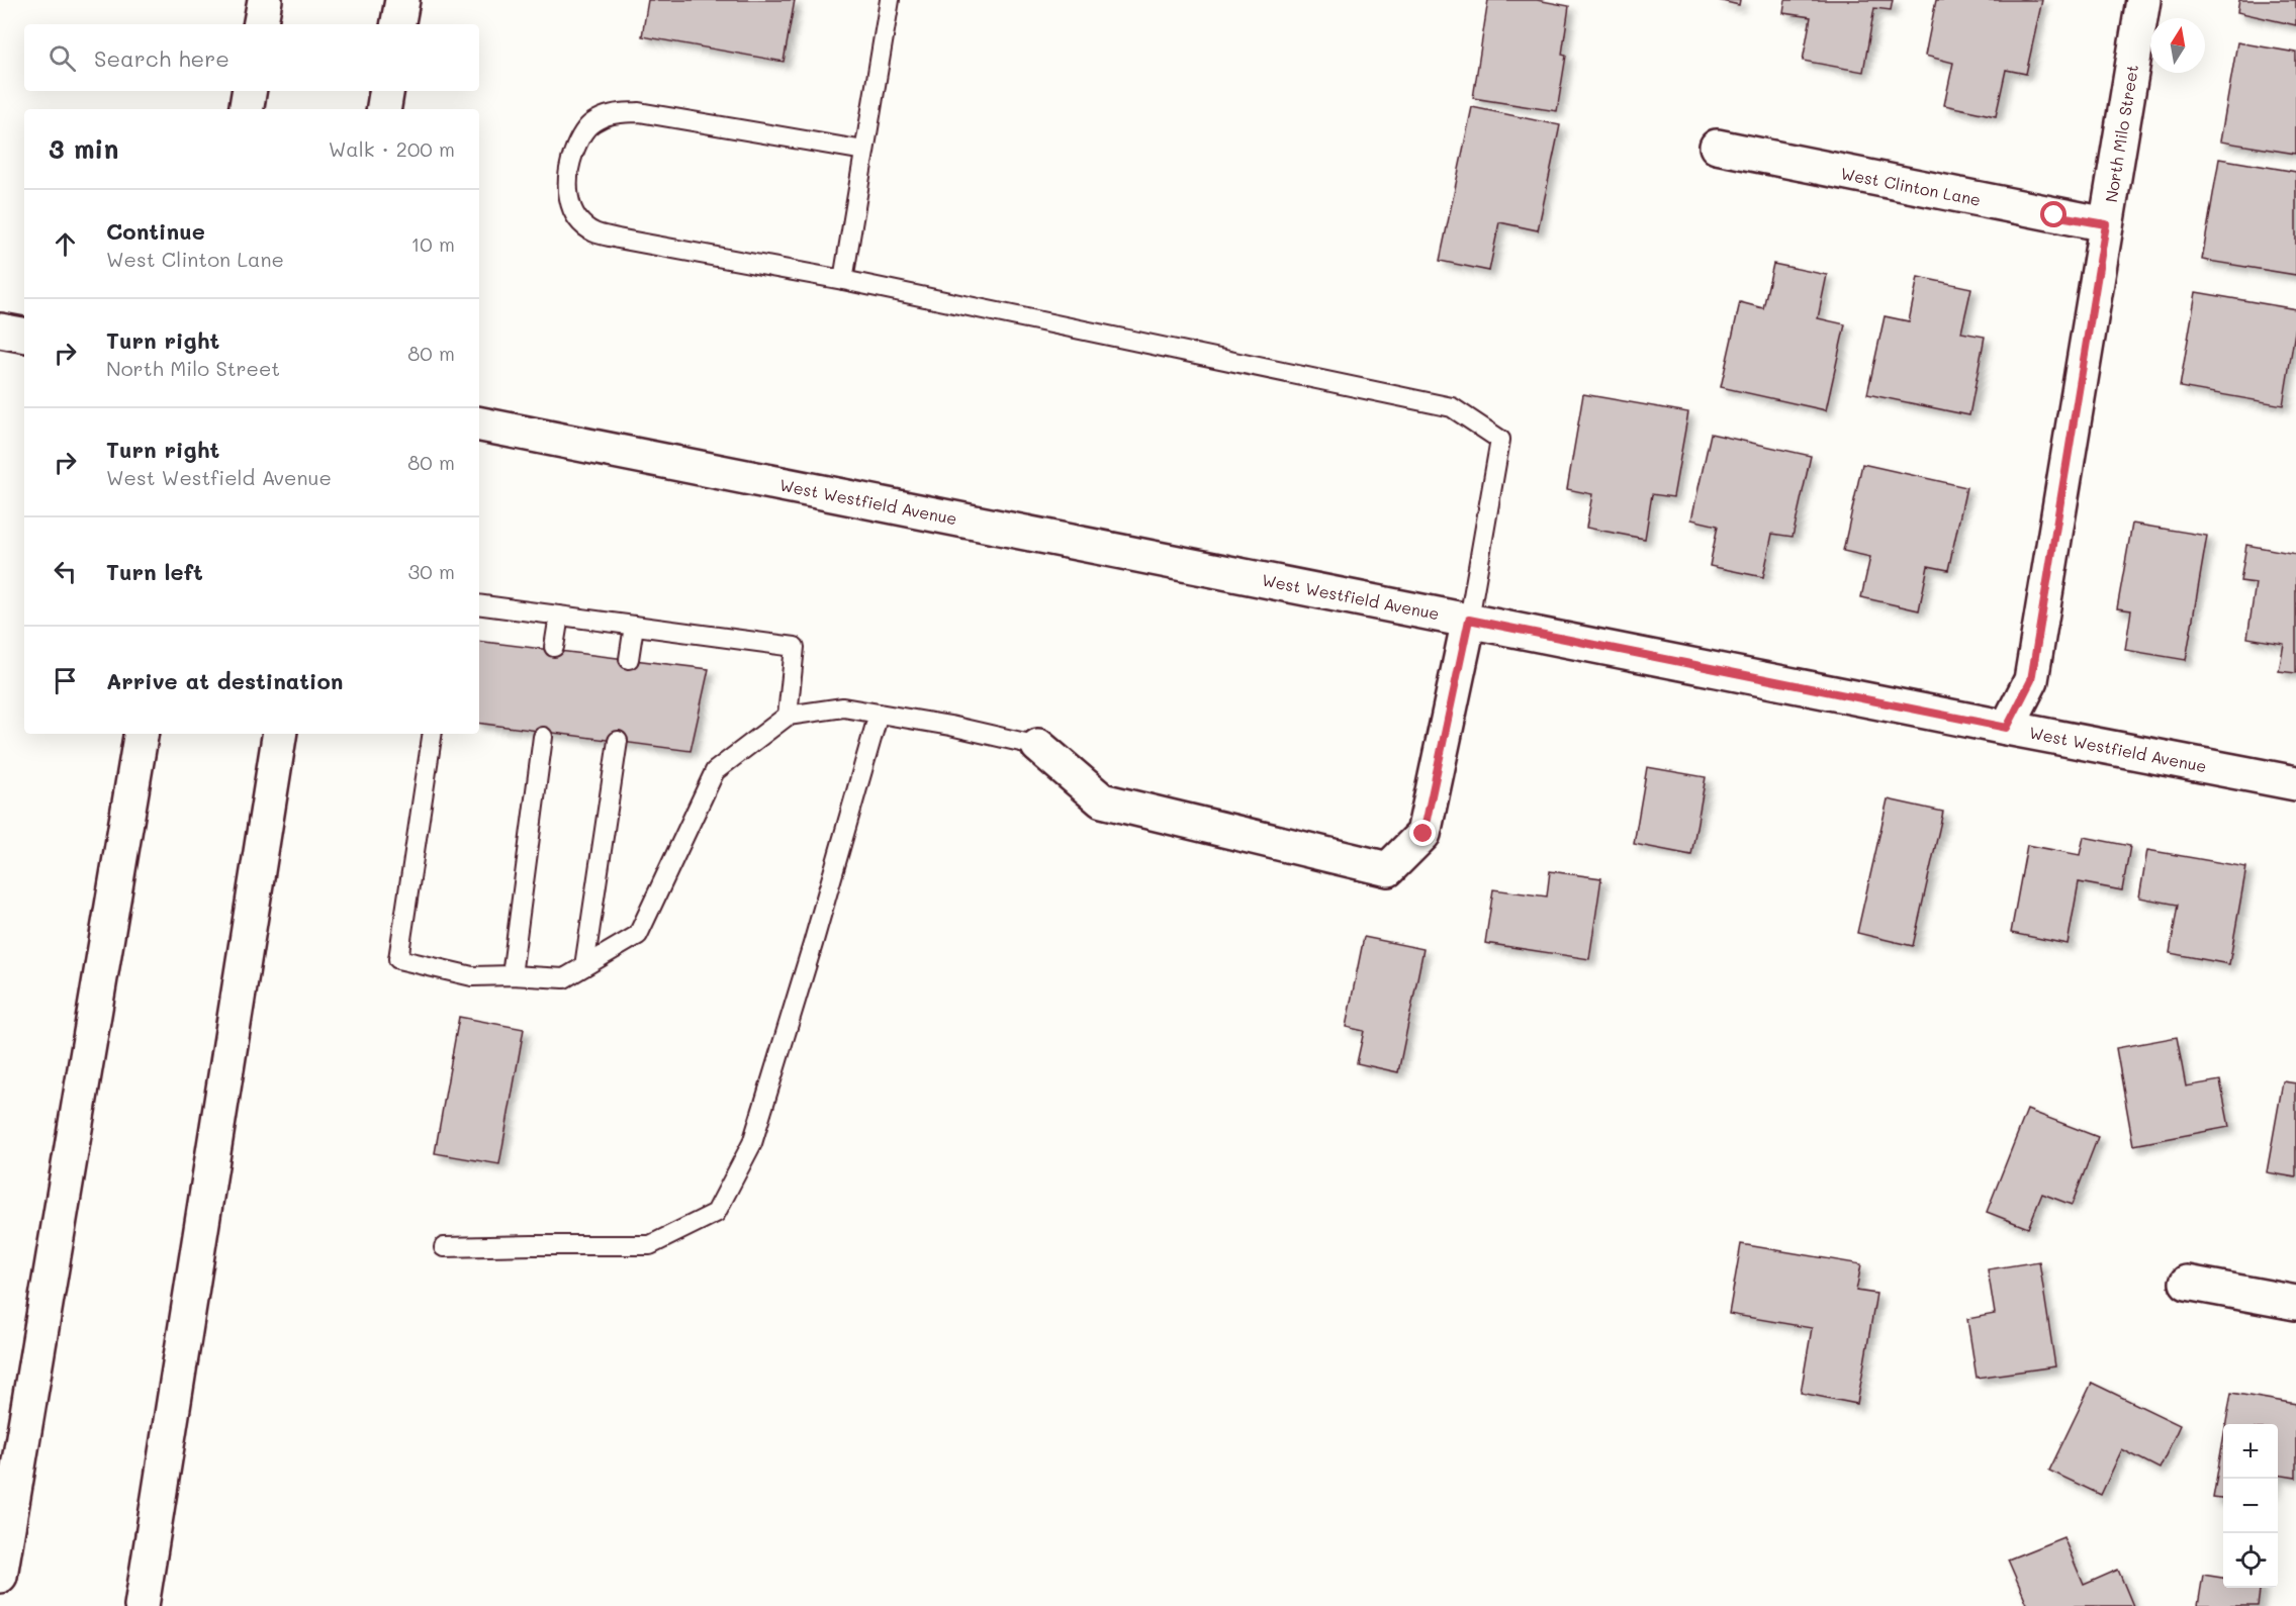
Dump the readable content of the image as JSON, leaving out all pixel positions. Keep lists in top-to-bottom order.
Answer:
{
  "streets": {
    "main road": ["North Milo Street", "West Clinton Lane", "West Westfield Avenue"]
  },
  "crossings": [
    ["North Milo Street", "West Clinton Lane"],
    ["North Milo Street", "West Westfield Avenue"]
  ],
  "north": "top",
  "page": {
    "search": "Search here",
    "heading": ["3 min", "Walk · 200 m"],
    "list": [
      ["Continue", "West Clinton Lane", "10 m"],
      ["Turn right", "North Milo Street", "80 m"],
      ["Turn right", "West Westfield Avenue", "80 m"],
      ["Turn left", "30 m"],
      "Arrive at destination"
    ],
    "map_buttons": ["+", "−"]
  }
}
